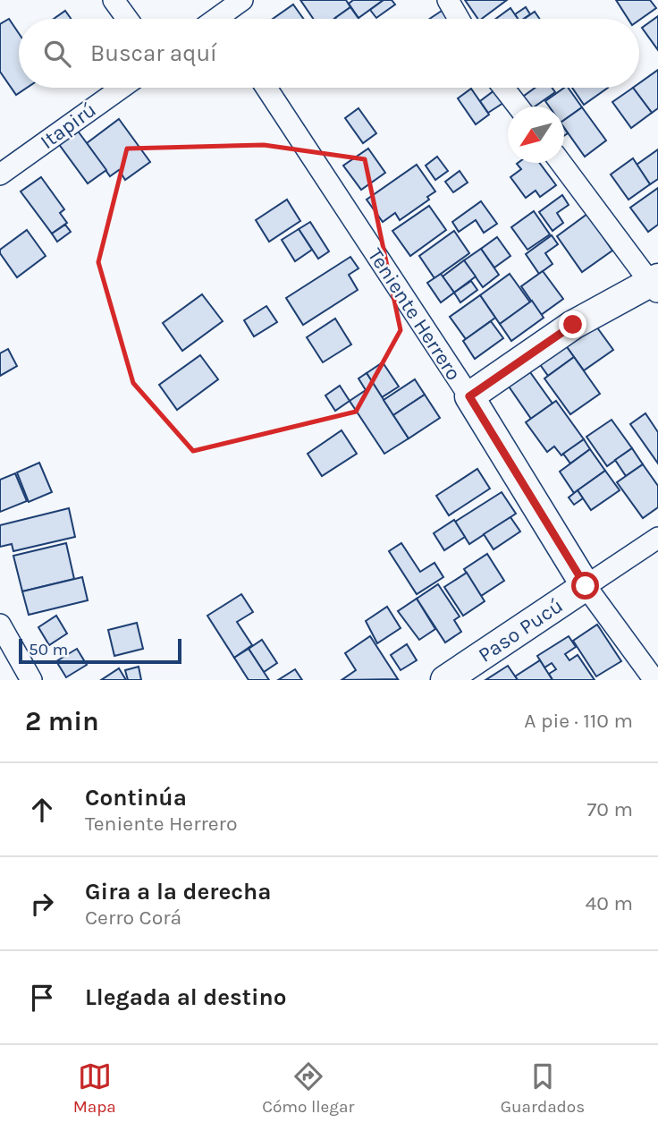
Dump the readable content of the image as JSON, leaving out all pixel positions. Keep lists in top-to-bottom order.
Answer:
{
  "streets": {
    "main road": ["Teniente Herrero", "Paso Pucú"],
    "street": ["Itapirú"]
  },
  "crossings": [
    ["Teniente Herrero", "Paso Pucú"]
  ],
  "scale_bar": "50 m",
  "north": "bottom left",
  "page": {
    "search": "Buscar aquí",
    "scale": "50 m",
    "heading": ["2 min", "A pie · 110 m"],
    "list": [
      ["Continúa", "Teniente Herrero", "70 m"],
      ["Gira a la derecha", "Cerro Corá", "40 m"],
      "Llegada al destino"
    ],
    "nav": ["Mapa", "Cómo llegar", "Guardados"]
  }
}
